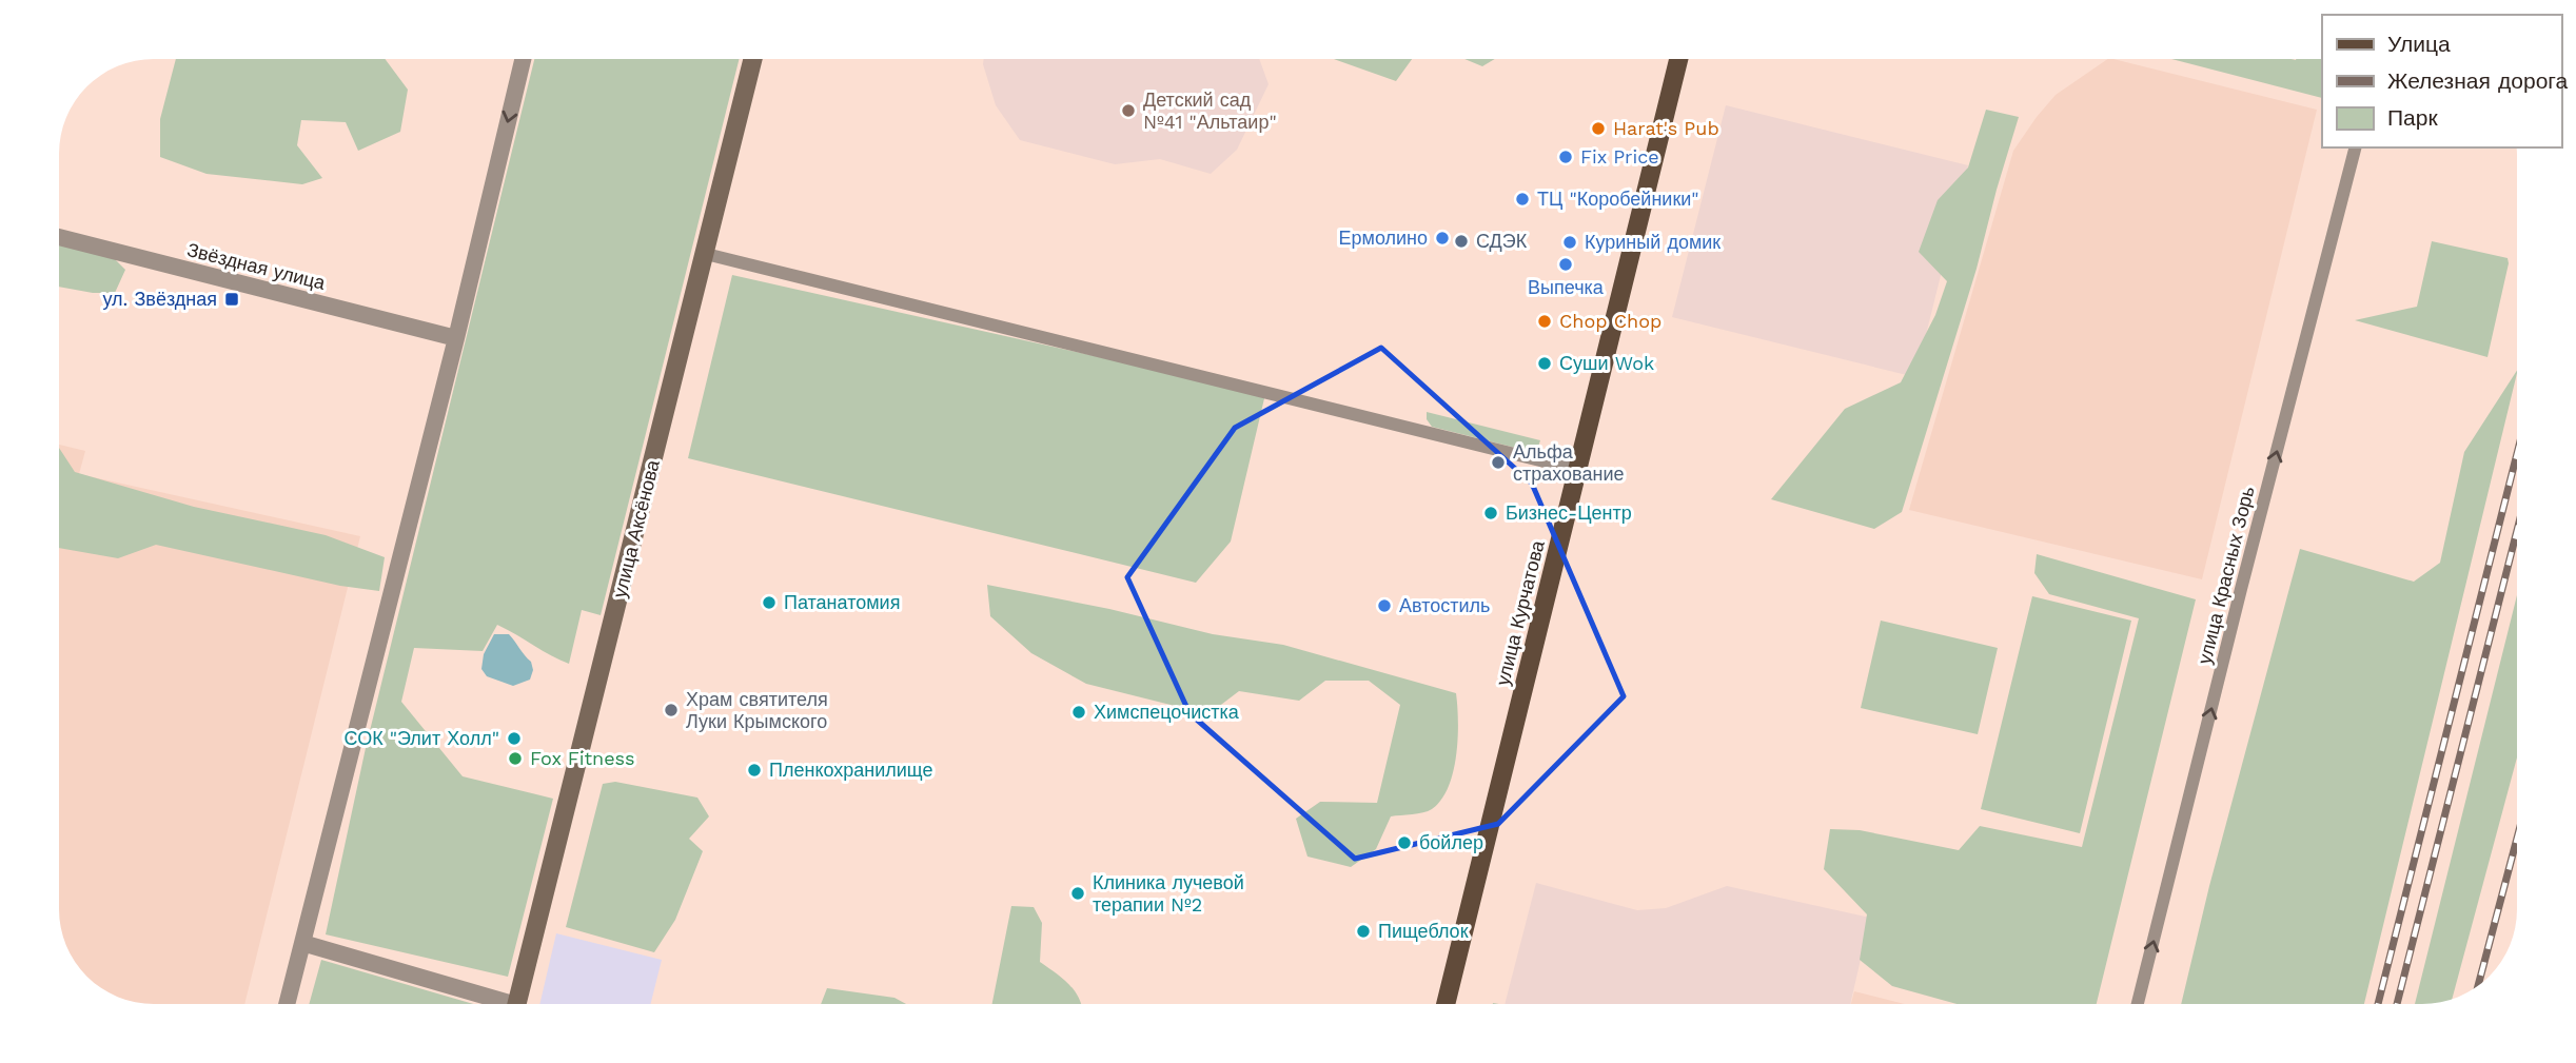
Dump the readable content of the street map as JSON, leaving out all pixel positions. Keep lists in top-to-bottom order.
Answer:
{
  "streets": {
    "main road": ["улица Аксёнова", "улица Курчатова"],
    "street": ["Звёздная улица", "улица Красных Зорь"]
  },
  "one_way": ["улица Красных Зорь"],
  "places": {
    "other": [
      "Детский сад №41 \"Альтаир\"",
      "Harat's Pub",
      "Fix Price",
      "ТЦ \"Коробейники\"",
      "Ермолино",
      "СДЭК",
      "Куриный домик",
      "Выпечка",
      "Chop Chop",
      "Суши Wok",
      "Альфа страхование",
      "Бизнес-Центр",
      "Патанатомия",
      "Автостиль",
      "Храм святителя Луки Крымского",
      "Химспецочистка",
      "СОК \"Элит Холл\"",
      "Fox Fitness",
      "Пленкохранилище",
      "бойлер",
      "Клиника лучевой терапии №2",
      "Пищеблок"
    ],
    "transit": ["ул. Звёздная"]
  },
  "legend": ["Улица", "Железная дорога", "Парк"]
}
